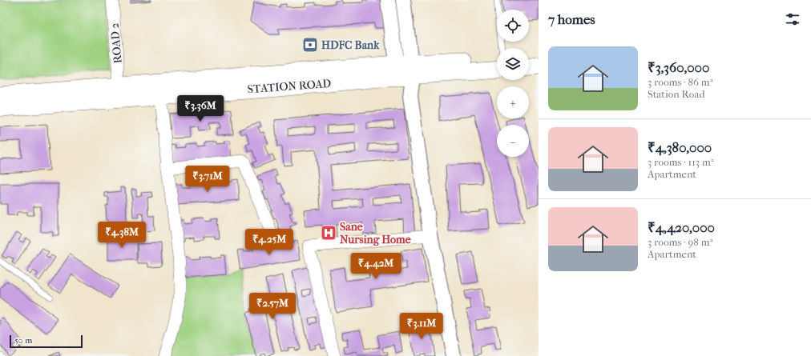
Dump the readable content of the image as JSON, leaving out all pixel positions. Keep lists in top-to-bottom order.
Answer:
{
  "streets": {
    "main road": ["STATION ROAD"],
    "street": ["ROAD 2"]
  },
  "crossings": [
    ["ROAD 2", "STATION ROAD"]
  ],
  "places": {
    "bank": ["HDFC Bank"],
    "hospital": ["Sane Nursing Home"]
  },
  "scale_bar": "50 m",
  "page": {
    "heading": "7 homes",
    "map_buttons": ["+", "−"],
    "list": [
      {
        "name": "₹3,360,000",
        "note": "3 rooms · 86 m² · Station Road"
      },
      {
        "name": "₹4,380,000",
        "note": "3 rooms · 113 m² · Apartment"
      },
      {
        "name": "₹4,420,000",
        "note": "3 rooms · 98 m² · Apartment"
      }
    ],
    "price": [
      "₹3.36M",
      "₹3.71M",
      "₹4.38M",
      "₹4.25M",
      "₹4.42M",
      "₹2.57M",
      "₹3.11M"
    ],
    "scale": "50 m"
  }
}
